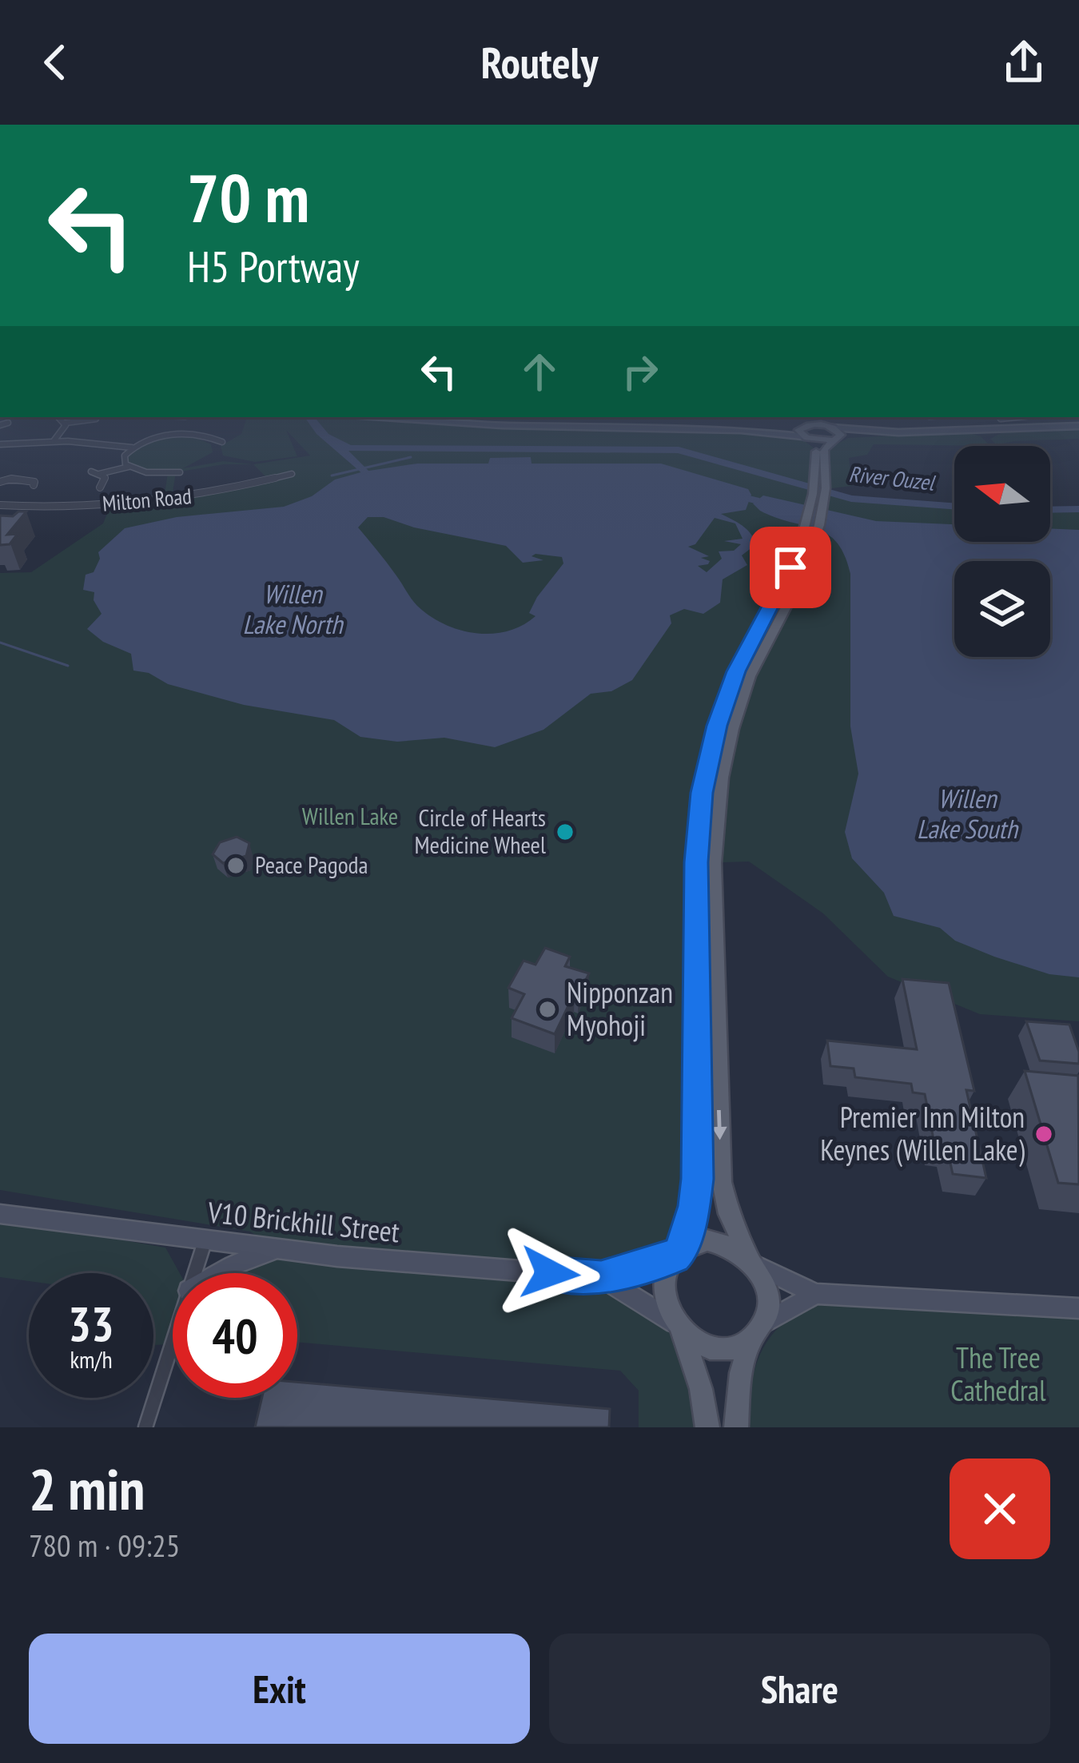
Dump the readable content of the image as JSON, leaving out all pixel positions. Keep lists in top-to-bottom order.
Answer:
{
  "streets": {
    "street": ["Milton Road", "V10 Brickhill Street"]
  },
  "water": ["River Ouzel", "Willen Lake North", "Willen Lake South"],
  "parks": ["Willen Lake", "The Tree Cathedral"],
  "places": [
    "Circle of Hearts Medicine Wheel",
    "Peace Pagoda",
    "Nipponzan Myohoji",
    "Premier Inn Milton Keynes (Willen Lake)"
  ],
  "north": "left",
  "page": {
    "header": "Routely",
    "turn": ["70 m", "H5 Portway"],
    "speed": "33 km/h",
    "limit": "40",
    "heading": ["2 min", "780 m · 09:25"],
    "buttons": ["Exit", "Share"]
  }
}
